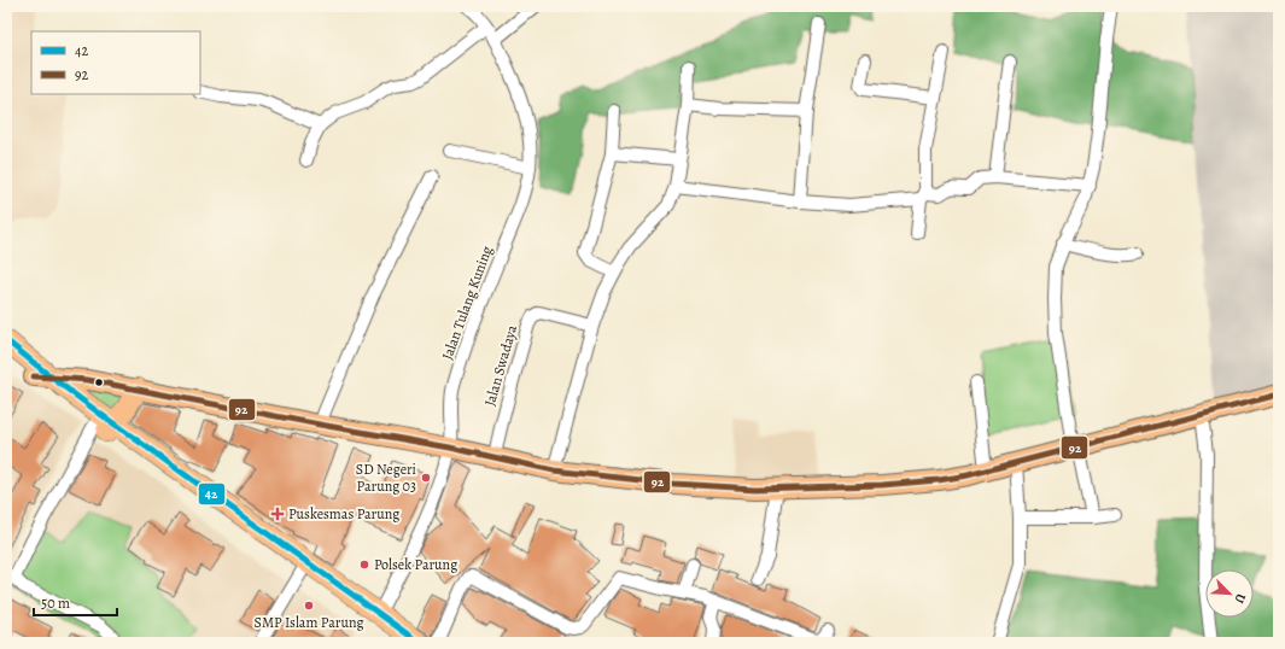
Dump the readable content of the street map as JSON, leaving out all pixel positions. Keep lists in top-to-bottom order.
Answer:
{
  "streets": {
    "street": ["Jalan Tulang Kuning", "Jalan Swadaya"]
  },
  "places": {
    "other": ["SD Negeri Parung 03", "Polsek Parung", "SMP Islam Parung"],
    "health": ["Puskesmas Parung"]
  },
  "lines": ["transit line 42", "transit line 92"],
  "legend": ["42", "92"],
  "scale_bar": "50 m",
  "north": "bottom right"
}
